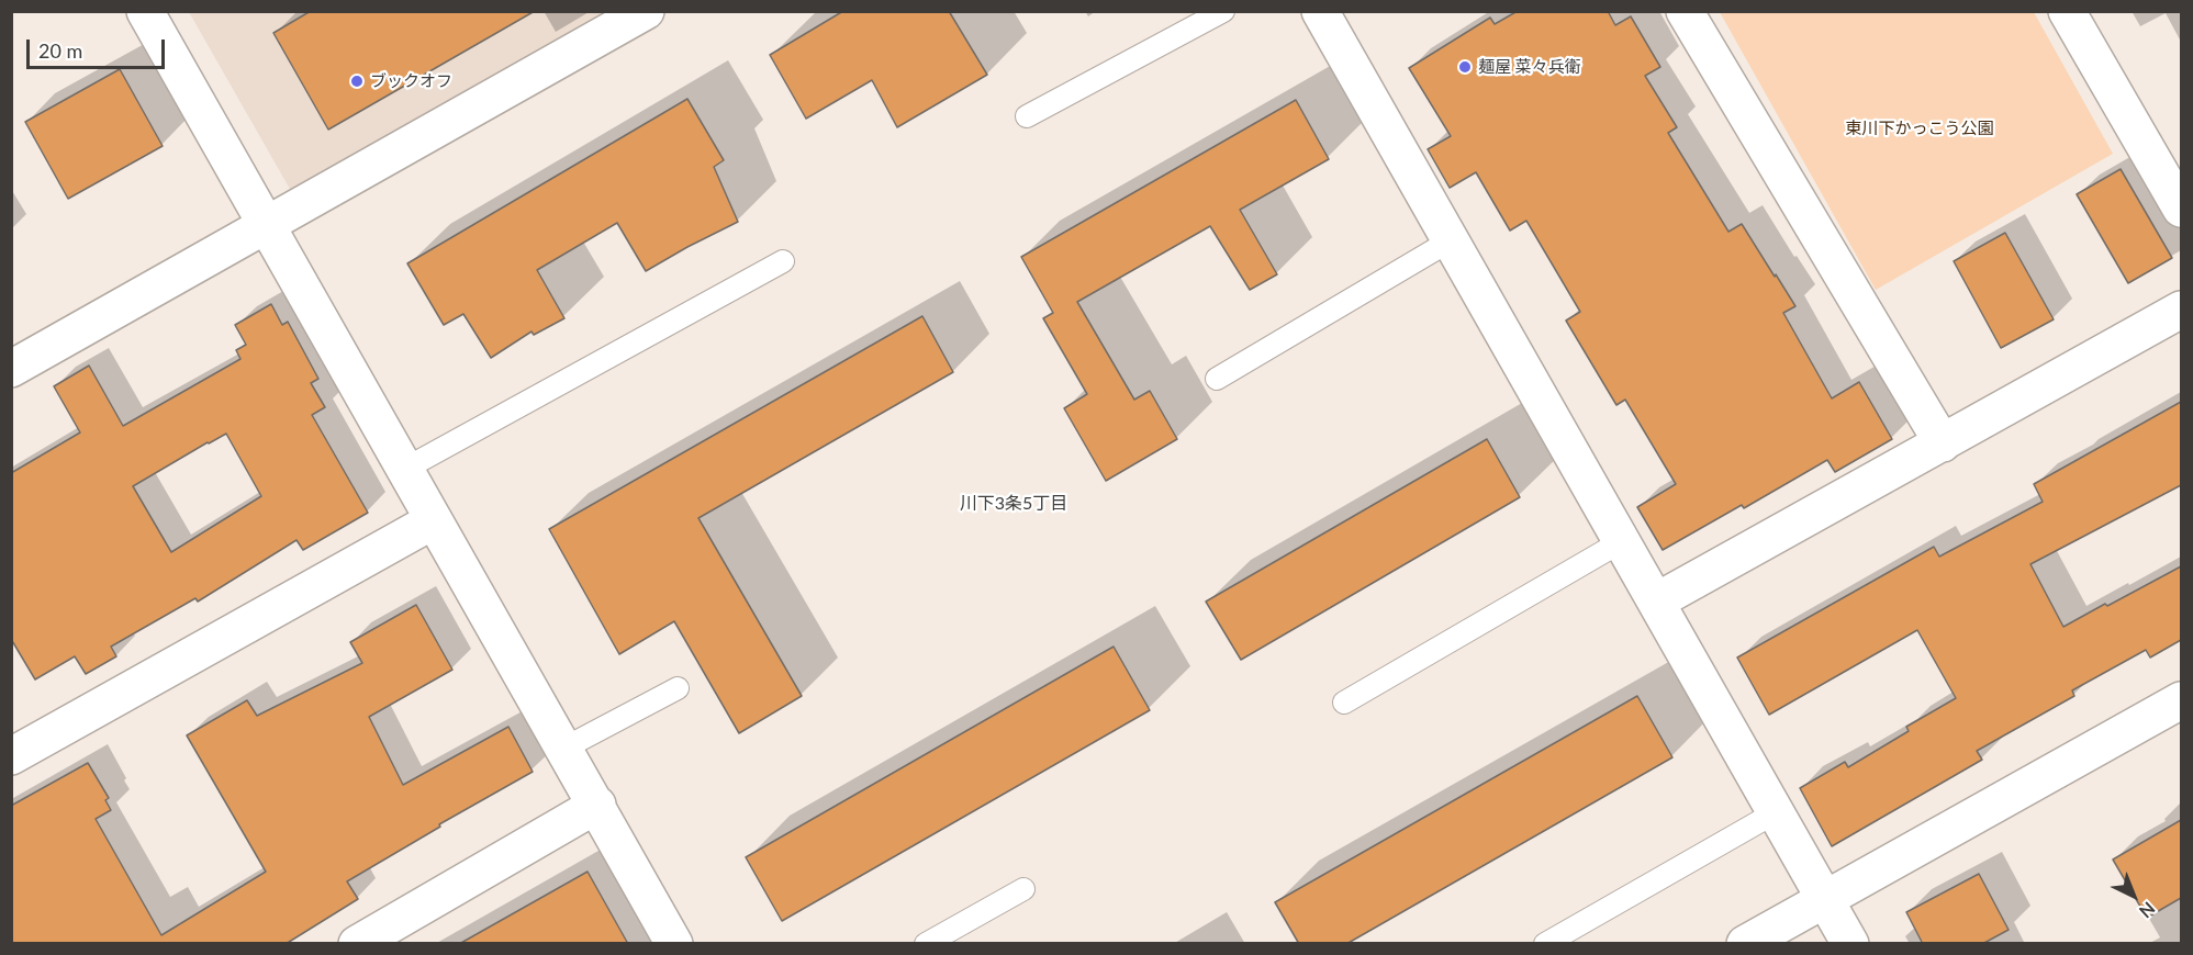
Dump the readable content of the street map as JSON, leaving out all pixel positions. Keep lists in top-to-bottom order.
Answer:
{
  "districts": ["川下3条5丁目"],
  "parks": ["東川下かっこう公園"],
  "places": ["麺屋 菜々兵衛", "ブックオフ"],
  "scale_bar": "20 m",
  "north": "bottom right"
}
